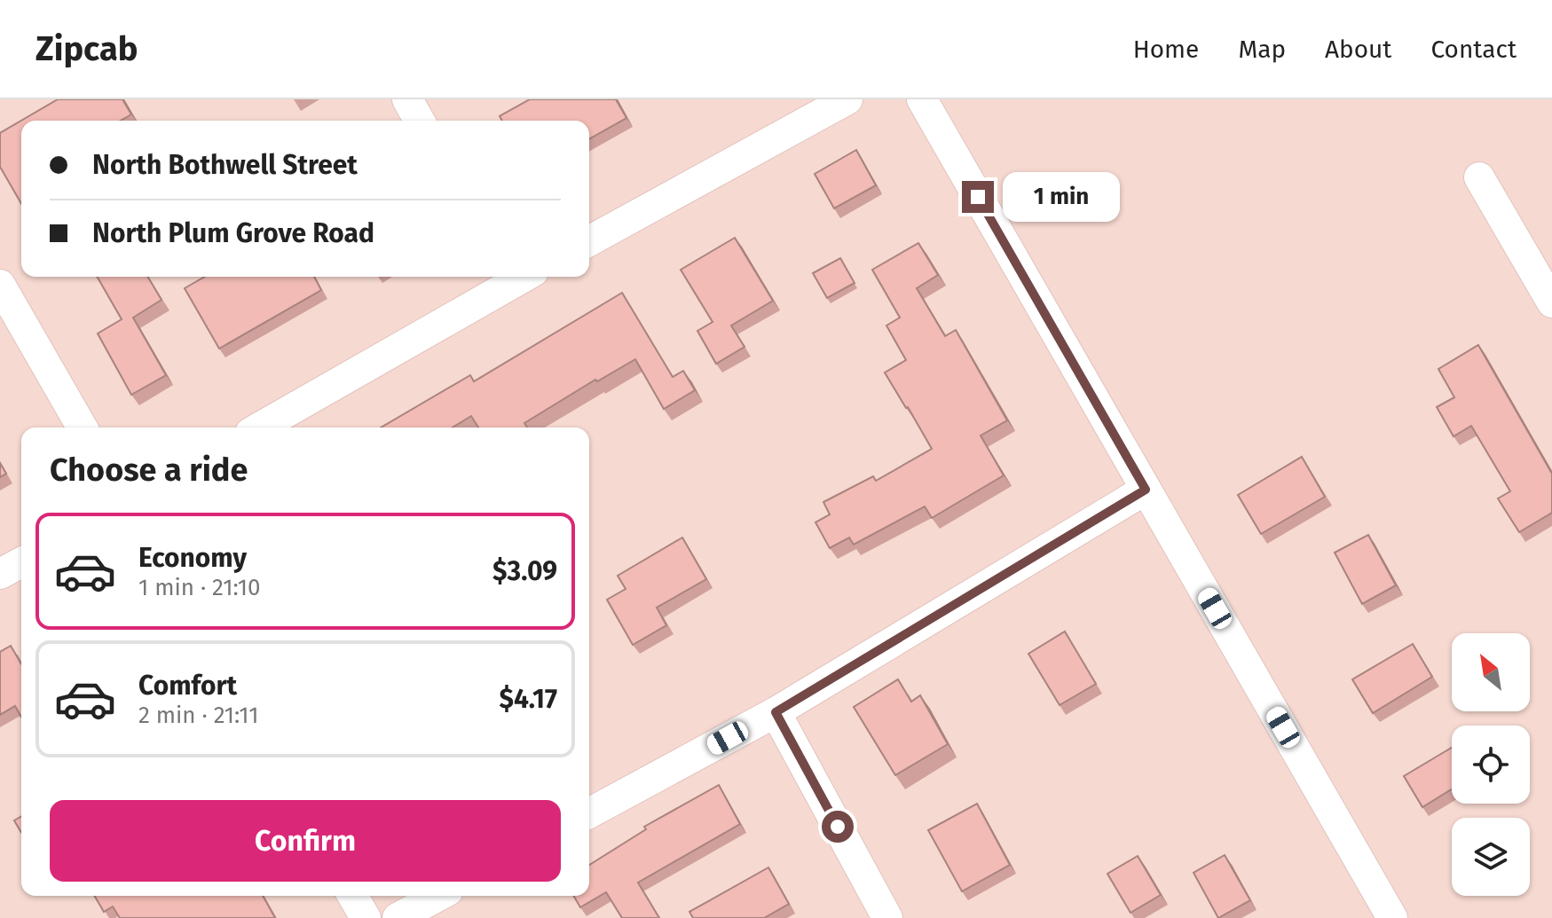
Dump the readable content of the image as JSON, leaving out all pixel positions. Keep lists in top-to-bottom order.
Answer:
{
  "north": "top left",
  "page": {
    "header": "Zipcab",
    "nav": [
      "Home",
      "Map",
      "About",
      "Contact"
    ],
    "banner": ["North Bothwell Street", "North Plum Grove Road"],
    "bubble": "1 min",
    "heading": "Choose a ride",
    "list": [
      {
        "name": "Economy",
        "note": "1 min · 21:10",
        "value": "$3.09"
      },
      {
        "name": "Comfort",
        "note": "2 min · 21:11",
        "value": "$4.17"
      }
    ],
    "buttons": "Confirm"
  }
}
